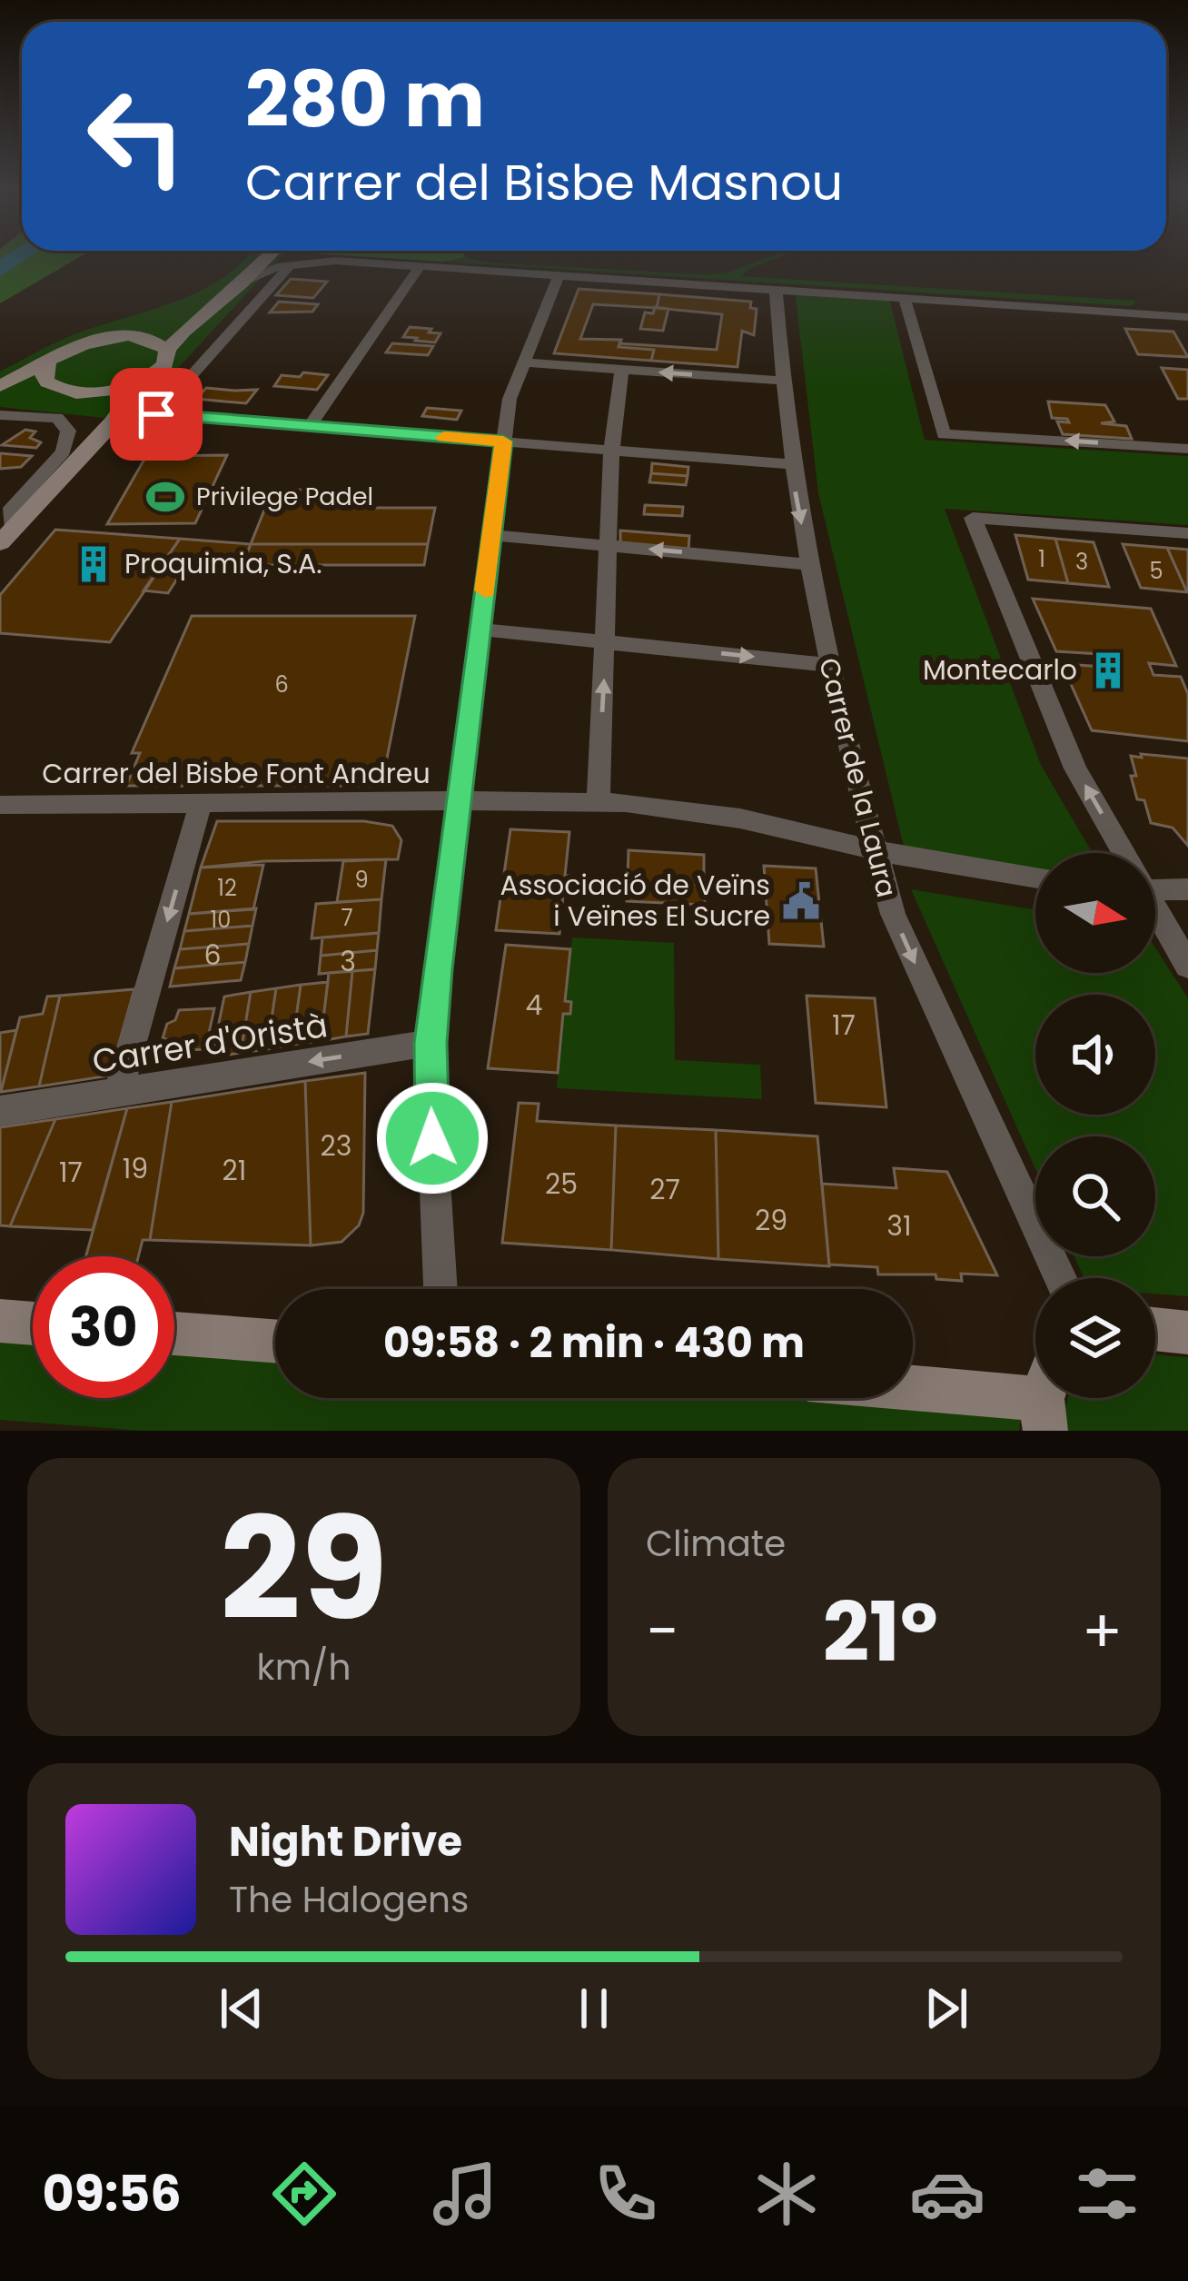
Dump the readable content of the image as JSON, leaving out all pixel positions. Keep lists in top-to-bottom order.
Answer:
{
  "streets": {
    "street": ["Carrer del Bisbe Font Andreu", "Carrer de la Laura", "Carrer d'Oristà"]
  },
  "crossings": [
    ["Carrer del Bisbe Font Andreu", "Carrer de la Laura"]
  ],
  "one_way": ["Carrer de la Laura", "Carrer d'Oristà"],
  "places": {
    "sports": ["Privilege Padel"],
    "building": ["Proquimia, S.A.", "Montecarlo"],
    "public building": ["Associació de Veïns i Veïnes El Sucre"]
  },
  "house_numbers": [
    "1",
    "3",
    "5",
    "6",
    "9",
    "12",
    "7",
    "10",
    "6",
    "3",
    "4",
    "17",
    "23",
    "19",
    "21",
    "17",
    "25",
    "27",
    "29",
    "31"
  ],
  "north": "right",
  "page": {
    "turn": ["280 m", "Carrer del Bisbe Masnou"],
    "limit": "30",
    "trip": "09:58 · 2 min · 430 m",
    "tile": [
      ["29", "km/h"],
      "Climate"
    ],
    "heat": ["−", "21°", "+"],
    "song": ["Night Drive", "The Halogens"],
    "tabs": "09:56"
  }
}
